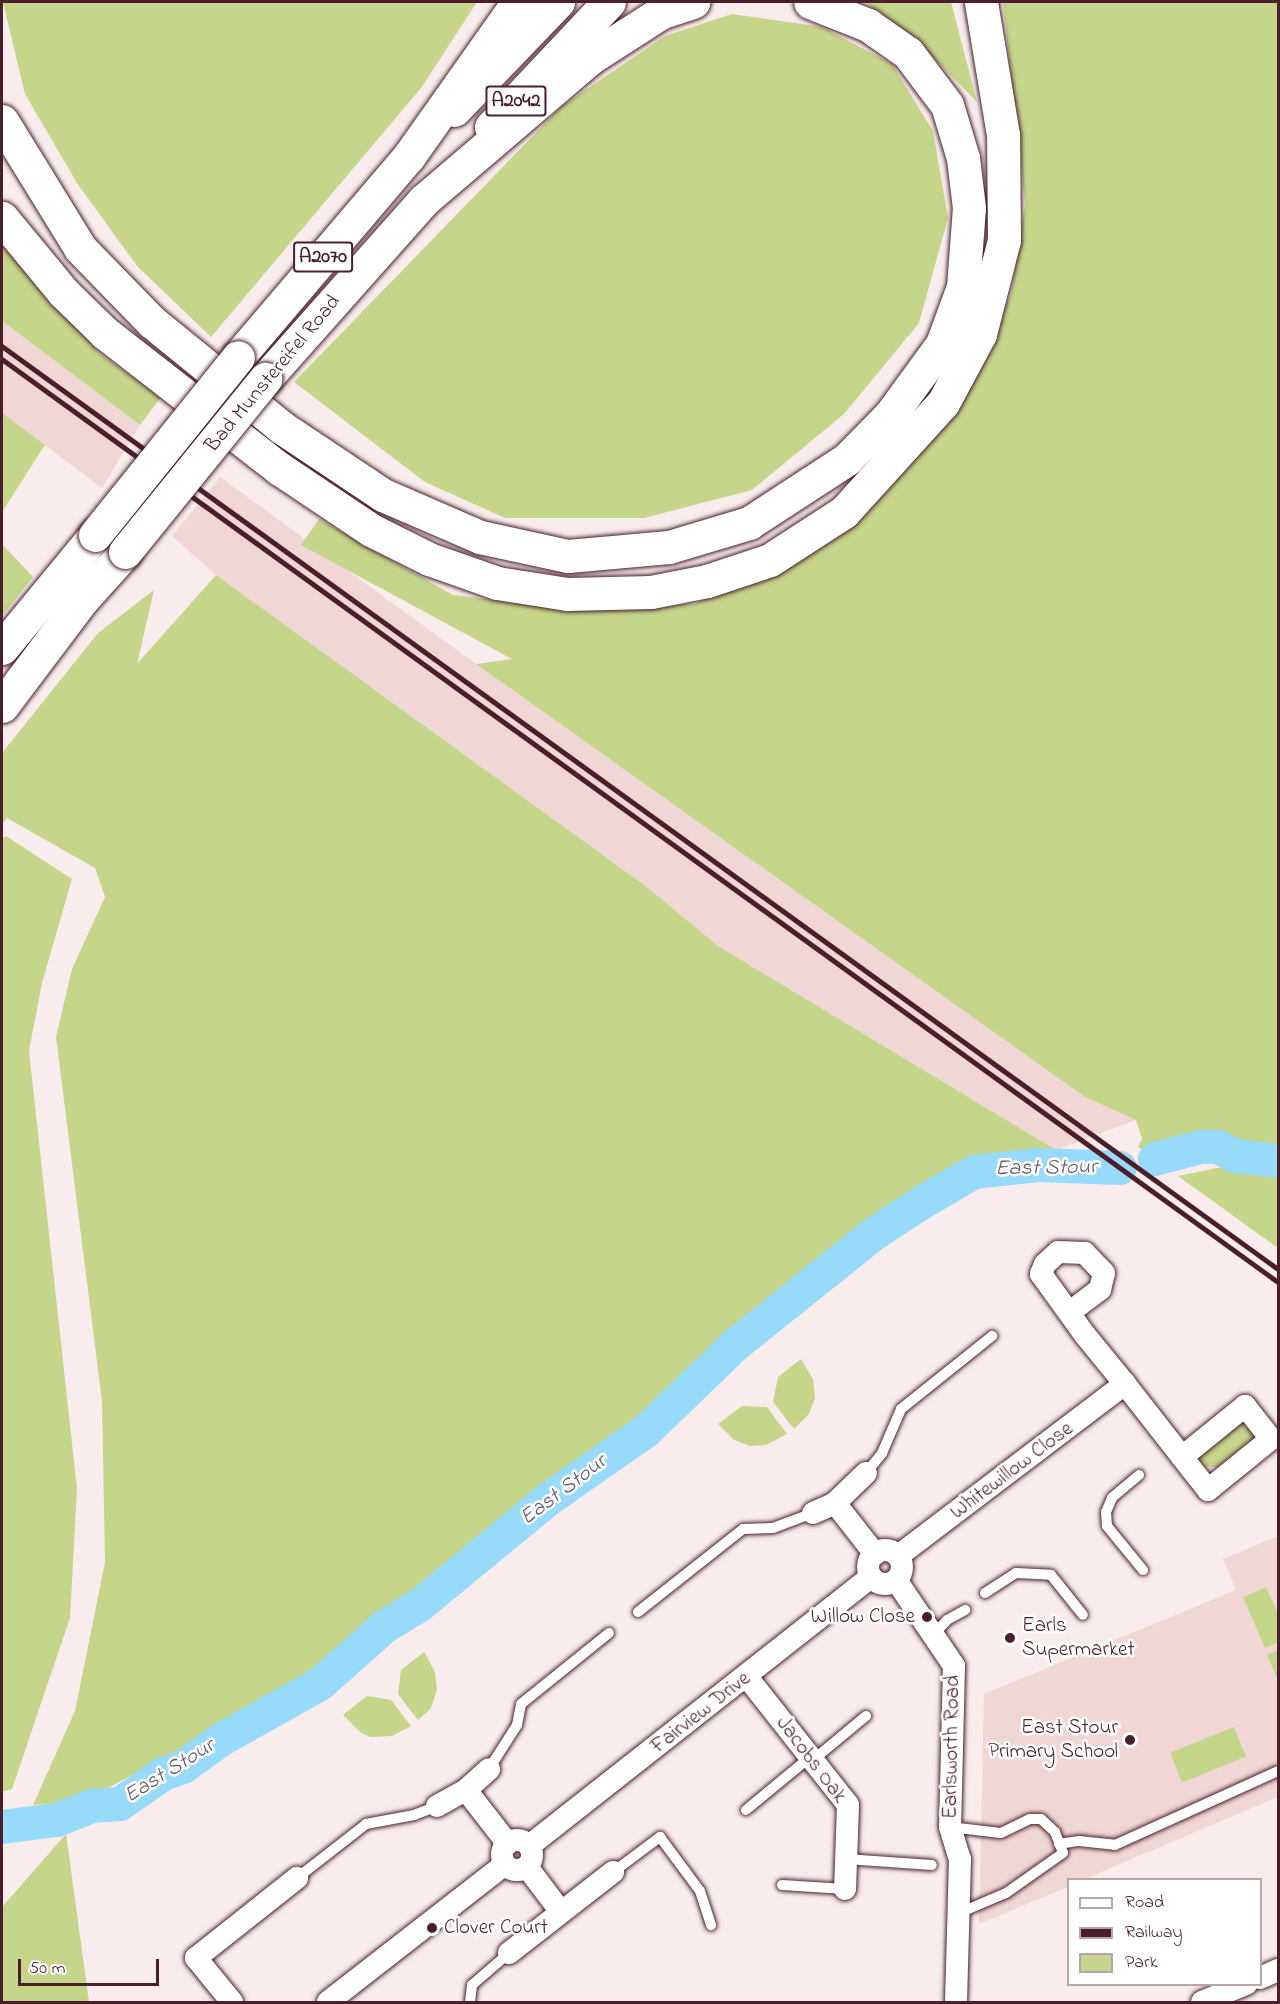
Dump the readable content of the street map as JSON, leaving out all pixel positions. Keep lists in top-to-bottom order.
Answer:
{
  "streets": {
    "main road": ["A2042", "A2070", "Bad Munstereifel Road"],
    "street": [
      "Whitewillow Close",
      "Fairview Drive",
      "Earlsworth Road",
      "Jacobs Oak"
    ]
  },
  "crossings": [
    ["Whitewillow Close", "Fairview Drive"],
    ["Whitewillow Close", "Earlsworth Road"],
    ["Fairview Drive", "Earlsworth Road"],
    ["Fairview Drive", "Jacobs Oak"]
  ],
  "water": ["East Stour"],
  "places": [
    "Willow Close",
    "Earls Supermarket",
    "East Stour Primary School",
    "Clover Court"
  ],
  "legend": ["Road", "Railway", "Park"],
  "scale_bar": "50 m"
}
